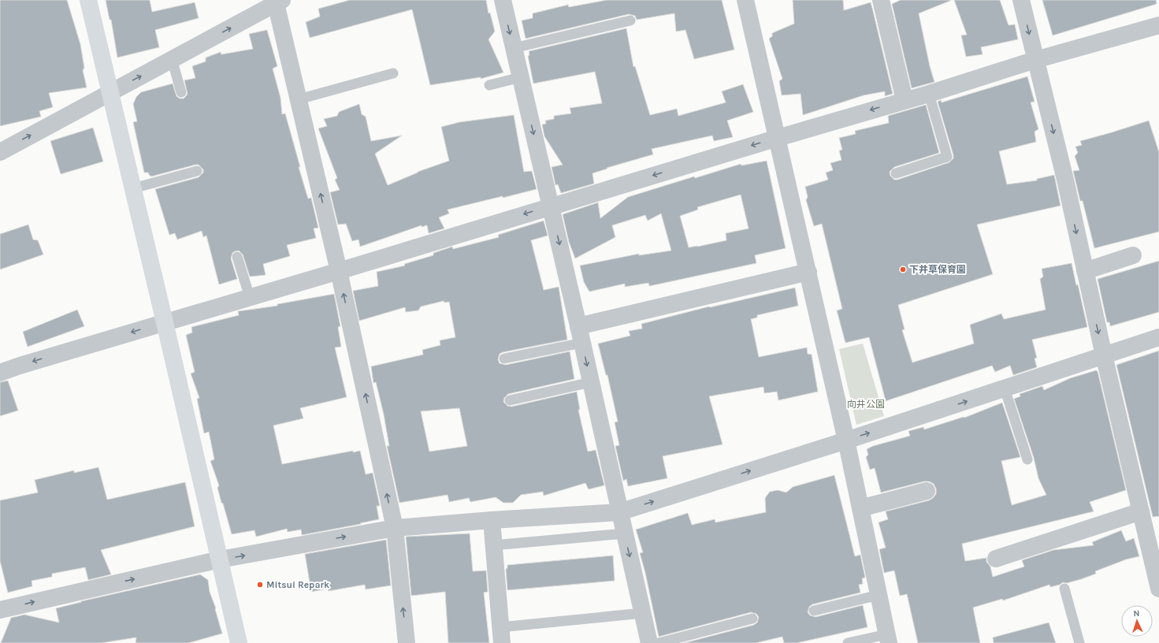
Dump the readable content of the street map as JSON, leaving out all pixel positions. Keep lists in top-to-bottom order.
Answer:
{
  "parks": ["向井公園"],
  "places": ["下井草保育園", "Mitsui Repark"],
  "north": "top"
}
